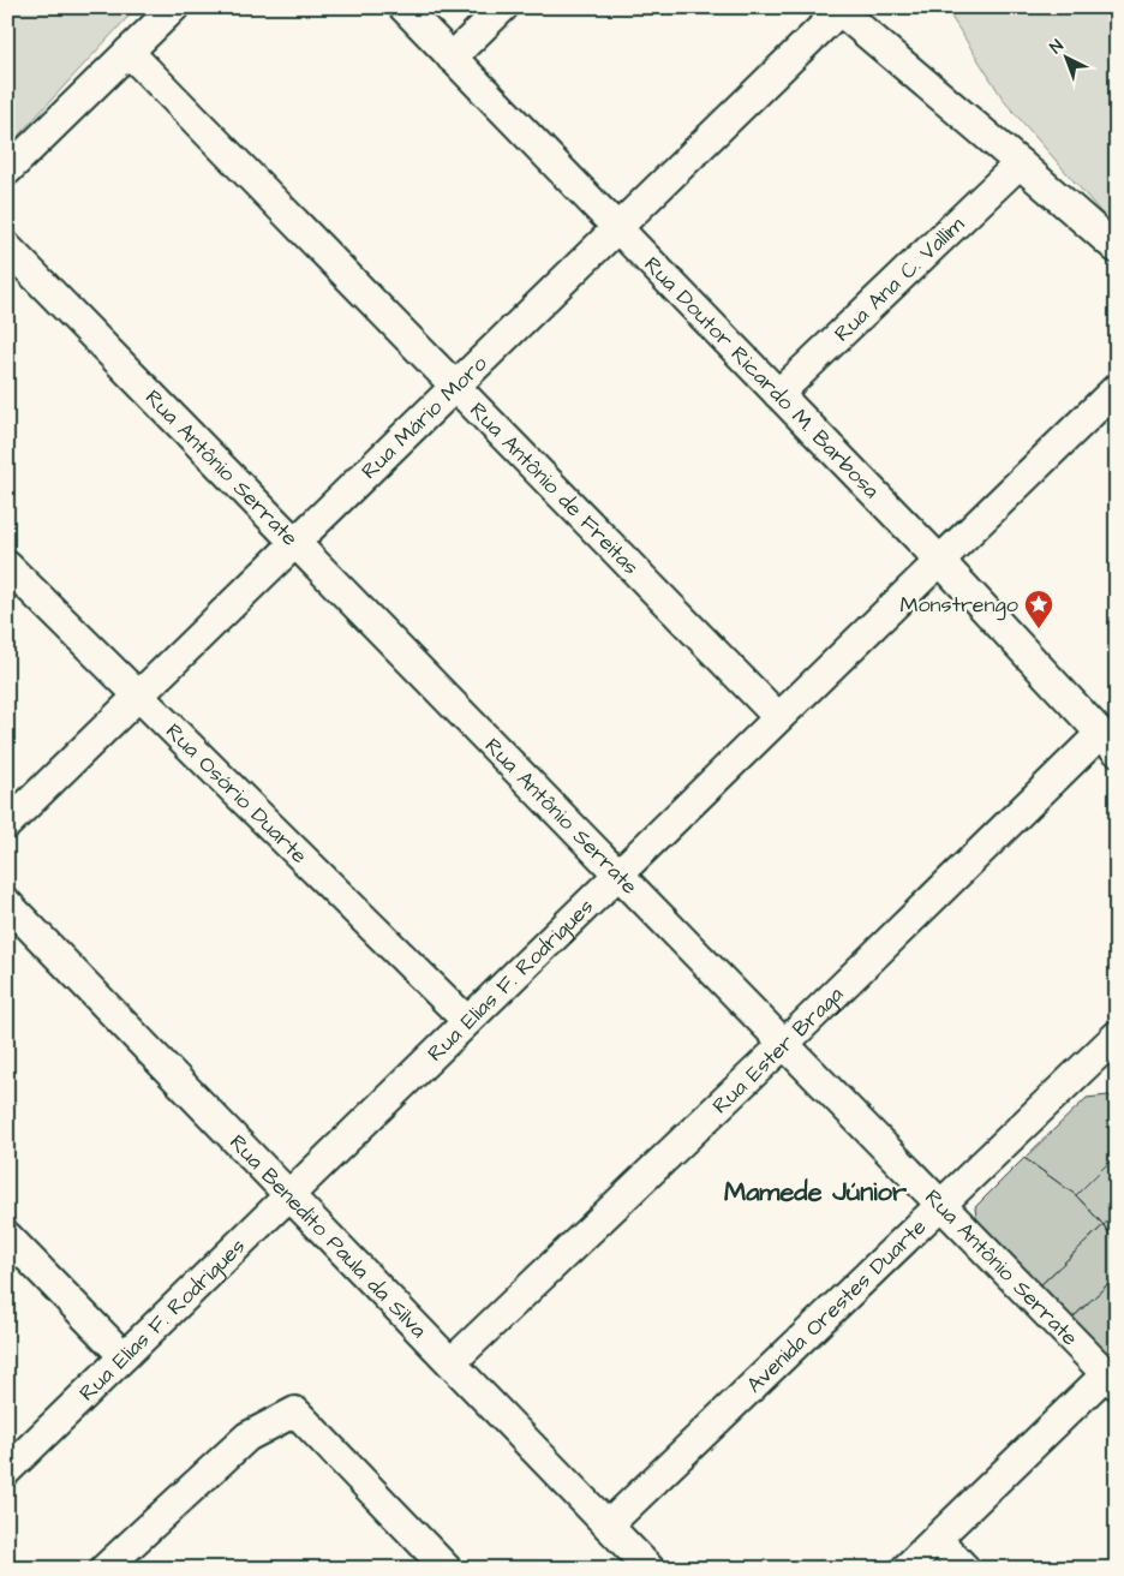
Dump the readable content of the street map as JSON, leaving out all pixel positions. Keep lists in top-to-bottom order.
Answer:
{
  "streets": {
    "street": [
      "Rua Ana C. Vallim",
      "Rua Doutor Ricardo M. Barbosa",
      "Rua Mário Moro",
      "Rua Antônio Serrate",
      "Rua Antônio de Freitas",
      "Rua Osório Duarte",
      "Rua Elias F. Rodrigues",
      "Rua Ester Braga",
      "Rua Benedito Paula da Silva",
      "Avenida Orestes Duarte"
    ]
  },
  "crossings": [
    ["Rua Ana C. Vallim", "Rua Doutor Ricardo M. Barbosa"],
    ["Rua Doutor Ricardo M. Barbosa", "Rua Mário Moro"],
    ["Rua Doutor Ricardo M. Barbosa", "Rua Elias F. Rodrigues"],
    ["Rua Doutor Ricardo M. Barbosa", "Rua Ester Braga"],
    ["Rua Mário Moro", "Rua Antônio Serrate"],
    ["Rua Mário Moro", "Rua Antônio de Freitas"],
    ["Rua Mário Moro", "Rua Osório Duarte"],
    ["Rua Antônio Serrate", "Rua Elias F. Rodrigues"],
    ["Rua Antônio Serrate", "Rua Ester Braga"],
    ["Rua Antônio Serrate", "Avenida Orestes Duarte"],
    ["Rua Antônio de Freitas", "Rua Elias F. Rodrigues"],
    ["Rua Osório Duarte", "Rua Elias F. Rodrigues"],
    ["Rua Elias F. Rodrigues", "Rua Benedito Paula da Silva"],
    ["Rua Ester Braga", "Rua Benedito Paula da Silva"],
    ["Rua Benedito Paula da Silva", "Avenida Orestes Duarte"]
  ],
  "districts": ["Mamede Júnior"],
  "places": {
    "place": ["Monstrengo"]
  },
  "north": "top left"
}
